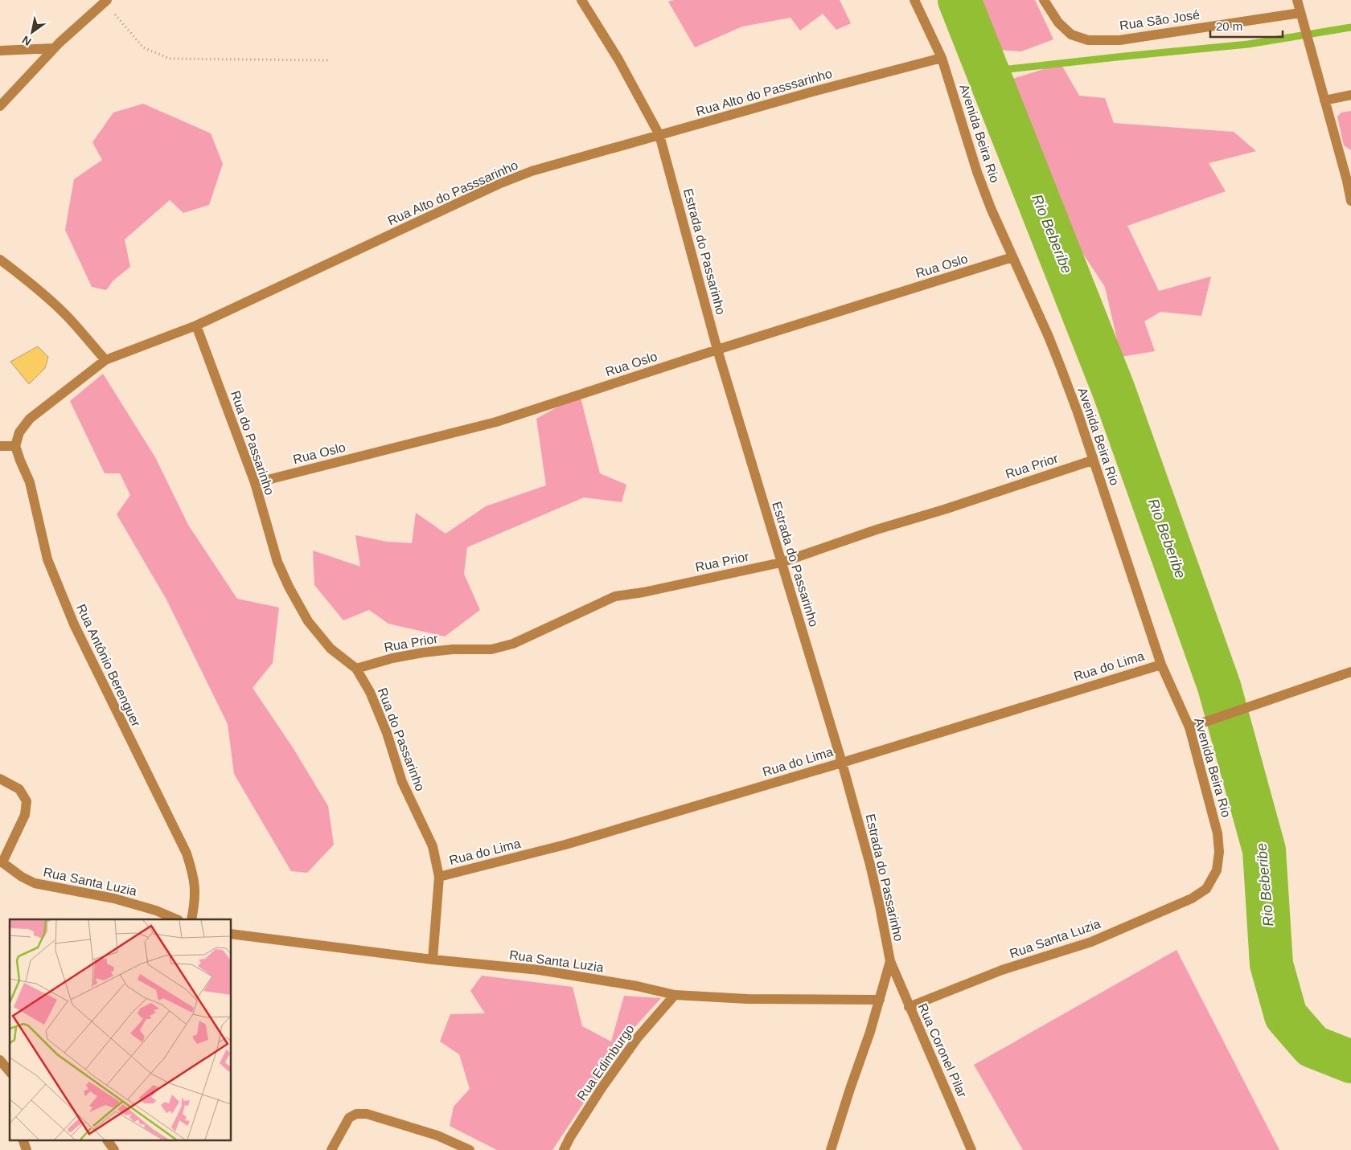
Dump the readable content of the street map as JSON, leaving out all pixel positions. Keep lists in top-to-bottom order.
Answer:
{
  "streets": {
    "street": [
      "Rua São José",
      "Rua Alto do Passsarinho",
      "Avenida Beira Rio",
      "Estrada do Passarinho",
      "Rua Oslo",
      "Rua do Passarinho",
      "Rua Prior",
      "Rua Antônio Berenguer",
      "Rua do Lima",
      "Rua Santa Luzia",
      "Rua Coronel Pilar",
      "Rua Edimburgo"
    ]
  },
  "crossings": [
    ["Rua Alto do Passsarinho", "Avenida Beira Rio"],
    ["Rua Alto do Passsarinho", "Estrada do Passarinho"],
    ["Rua Alto do Passsarinho", "Rua do Passarinho"],
    ["Rua Alto do Passsarinho", "Rua Antônio Berenguer"],
    ["Avenida Beira Rio", "Rua Oslo"],
    ["Avenida Beira Rio", "Rua Prior"],
    ["Avenida Beira Rio", "Rua do Lima"],
    ["Avenida Beira Rio", "Rua Santa Luzia"],
    ["Estrada do Passarinho", "Rua Oslo"],
    ["Estrada do Passarinho", "Rua Prior"],
    ["Estrada do Passarinho", "Rua do Lima"],
    ["Estrada do Passarinho", "Rua Santa Luzia"],
    ["Estrada do Passarinho", "Rua Coronel Pilar"],
    ["Rua Oslo", "Rua do Passarinho"],
    ["Rua do Passarinho", "Rua Prior"],
    ["Rua do Passarinho", "Rua do Lima"],
    ["Rua do Passarinho", "Rua Santa Luzia"],
    ["Rua Santa Luzia", "Rua Coronel Pilar"],
    ["Rua Santa Luzia", "Rua Edimburgo"]
  ],
  "water": ["Rio Beberibe"],
  "scale_bar": "20 m",
  "north": "bottom left"
}
